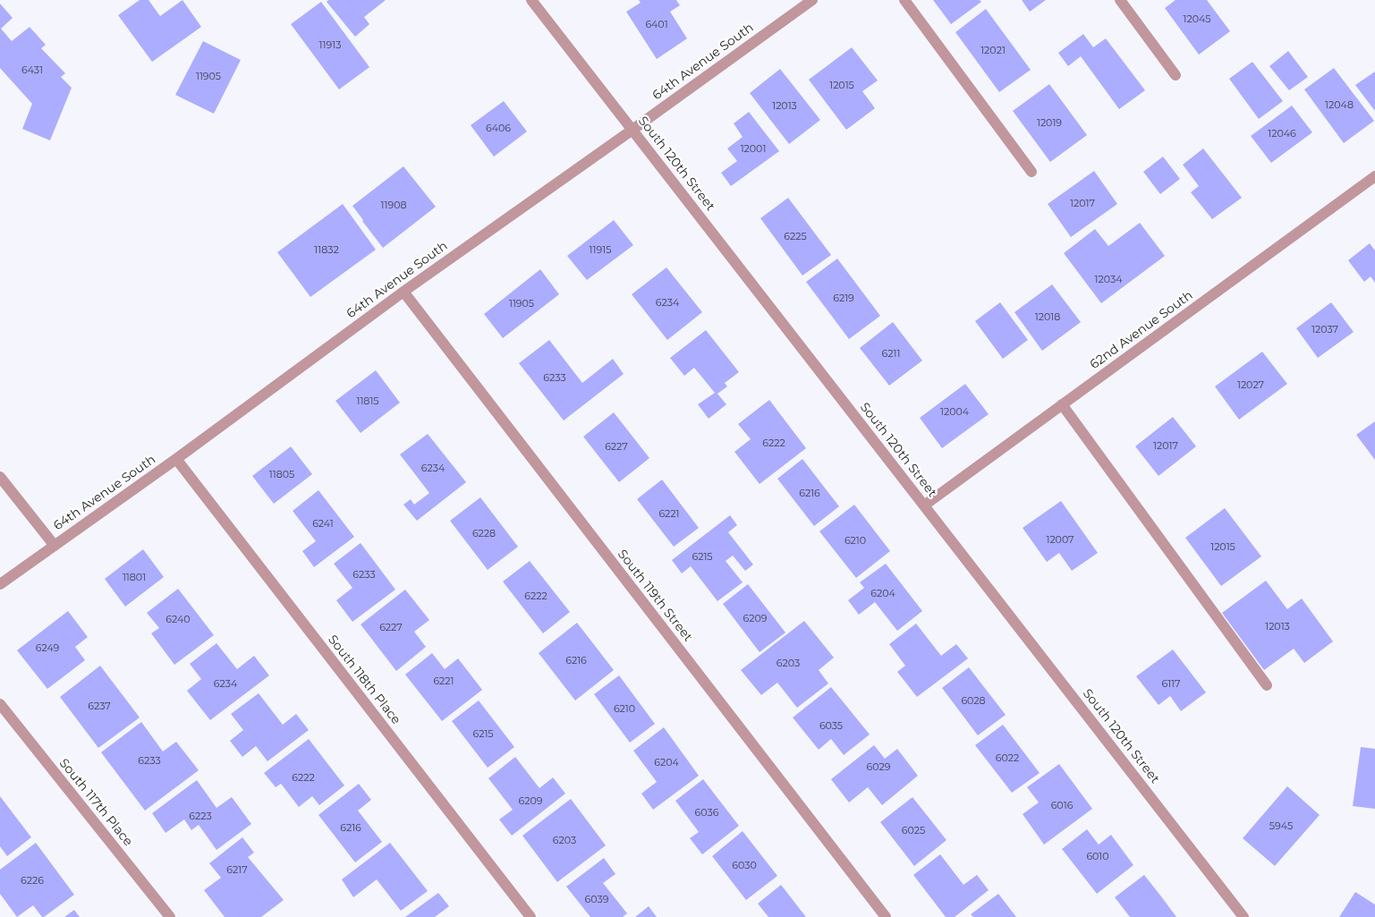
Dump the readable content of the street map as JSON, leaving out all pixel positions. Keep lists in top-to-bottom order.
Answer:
{
  "streets": {
    "street": [
      "64th Avenue South",
      "South 120th Street",
      "62nd Avenue South",
      "South 119th Street",
      "South 118th Place",
      "South 117th Place"
    ]
  },
  "crossings": [
    ["64th Avenue South", "South 120th Street"],
    ["64th Avenue South", "South 119th Street"],
    ["64th Avenue South", "South 118th Place"],
    ["South 120th Street", "62nd Avenue South"]
  ],
  "house_numbers": [
    "12045",
    "6401",
    "11913",
    "12021",
    "6431",
    "11905",
    "12015",
    "12048",
    "12013",
    "12019",
    "6406",
    "12046",
    "12001",
    "12017",
    "11908",
    "6225",
    "11832",
    "11915",
    "12034",
    "6219",
    "6234",
    "11905",
    "12018",
    "12037",
    "6211",
    "6233",
    "12027",
    "11815",
    "12004",
    "6222",
    "12017",
    "6227",
    "6234",
    "11805",
    "6216",
    "6221",
    "6241",
    "6228",
    "12007",
    "6210",
    "12015",
    "6215",
    "6233",
    "11801",
    "6204",
    "6222",
    "6209",
    "6240",
    "12013",
    "6227",
    "6249",
    "6216",
    "6203",
    "6221",
    "6234",
    "6117",
    "6028",
    "6237",
    "6210",
    "6035",
    "6215",
    "6022",
    "6233",
    "6204",
    "6029",
    "6222",
    "6209",
    "6016",
    "6036",
    "6223",
    "5945",
    "6216",
    "6025",
    "6203",
    "6010",
    "6030",
    "6217",
    "6226",
    "6039"
  ]
}
